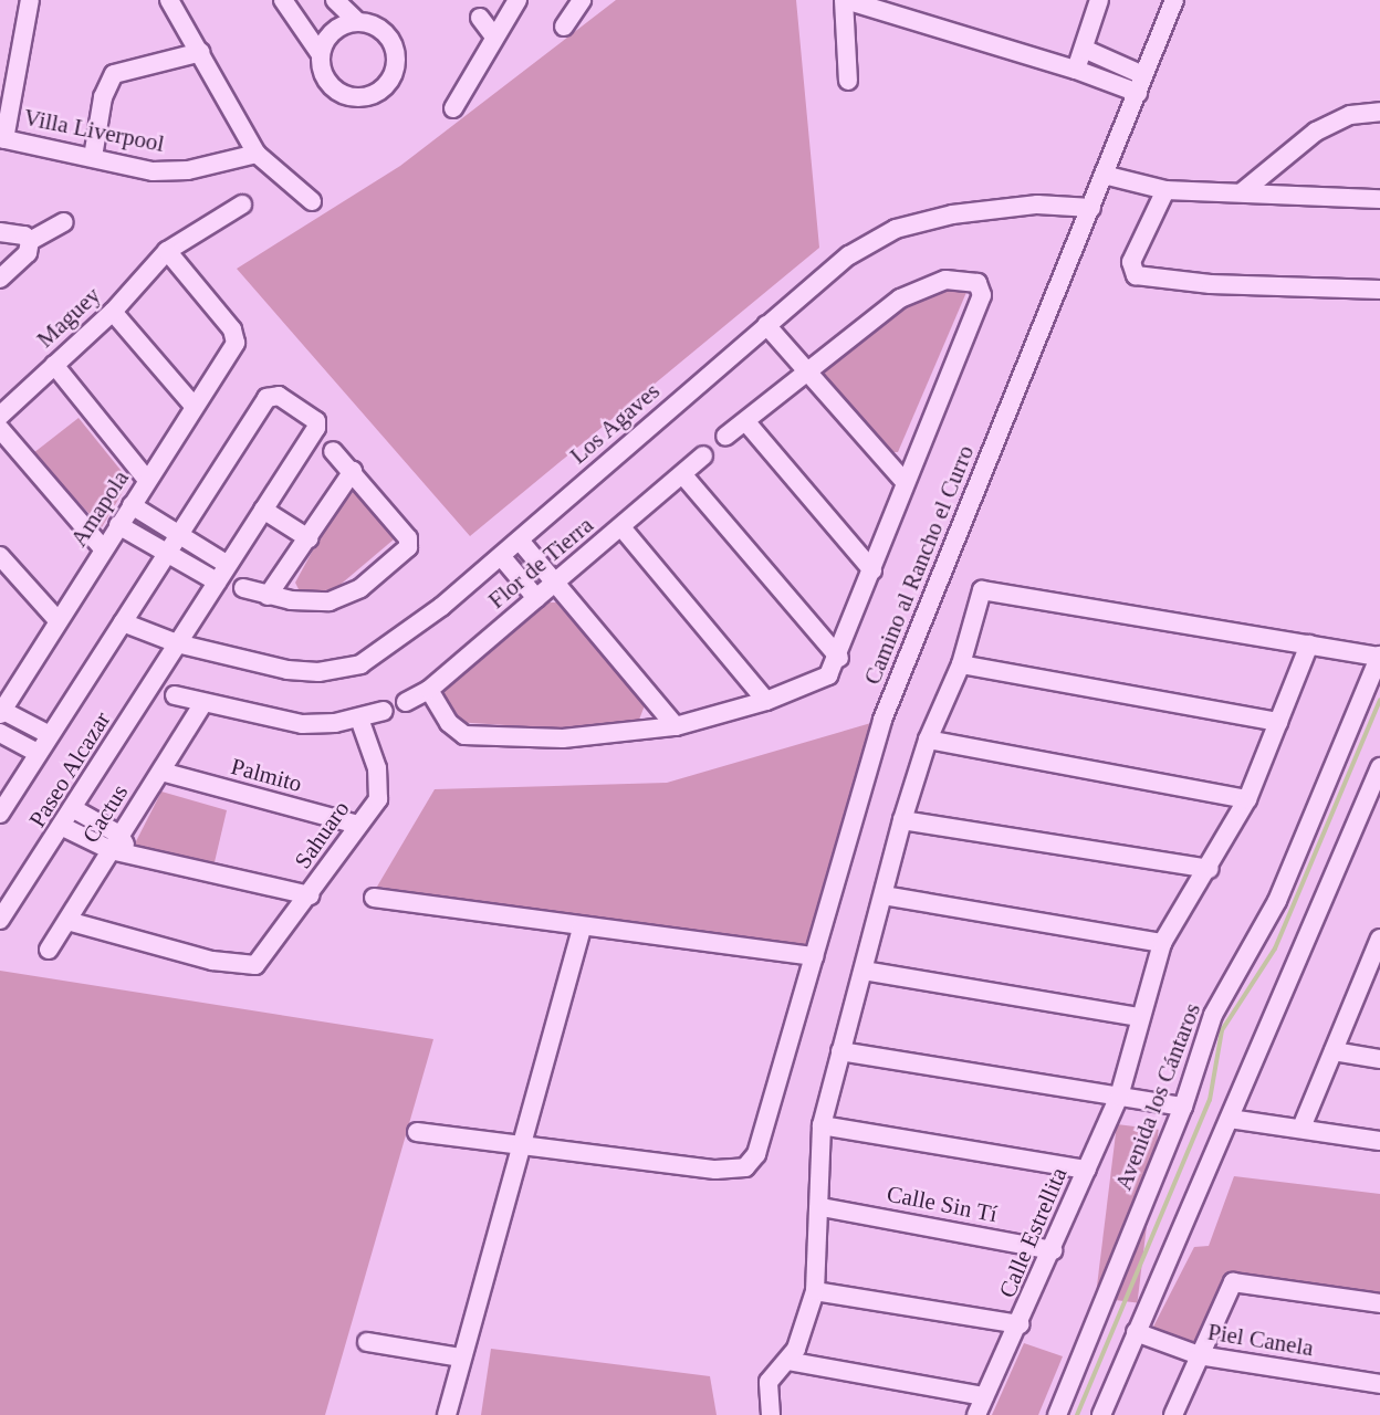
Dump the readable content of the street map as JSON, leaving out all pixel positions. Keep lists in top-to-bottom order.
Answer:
{
  "streets": {
    "street": [
      "Villa Liverpool",
      "Maguey",
      "Los Agaves",
      "Amapola",
      "Flor de Tierra",
      "Camino al Rancho el Curro",
      "Paseo Alcazar",
      "Palmito",
      "Cactus",
      "Sahuaro",
      "Avenida los Cántaros",
      "Calle Sin Tí",
      "Calle Estrellita",
      "Piel Canela"
    ]
  },
  "crossings": [
    ["Maguey", "Amapola"],
    ["Los Agaves", "Camino al Rancho el Curro"],
    ["Los Agaves", "Paseo Alcazar"],
    ["Palmito", "Cactus"],
    ["Palmito", "Sahuaro"],
    ["Cactus", "Sahuaro"],
    ["Calle Sin Tí", "Calle Estrellita"]
  ]
}
